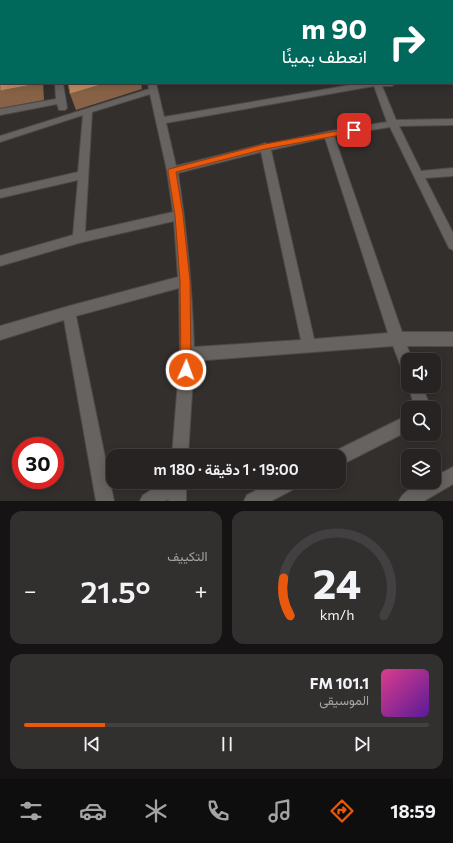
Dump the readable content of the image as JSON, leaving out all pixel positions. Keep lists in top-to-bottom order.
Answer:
{
  "page": {
    "turn": ["90 m", "انعطف يمينًا"],
    "limit": "30",
    "trip": "19:00 · 1 دقيقة · 180 m",
    "tile": "التكييف",
    "heat": ["−", "21.5°", "+"],
    "song": ["101.1 FM", "الموسيقى"],
    "tabs": "18:59",
    "gauge": ["24", "km/h"]
  }
}
